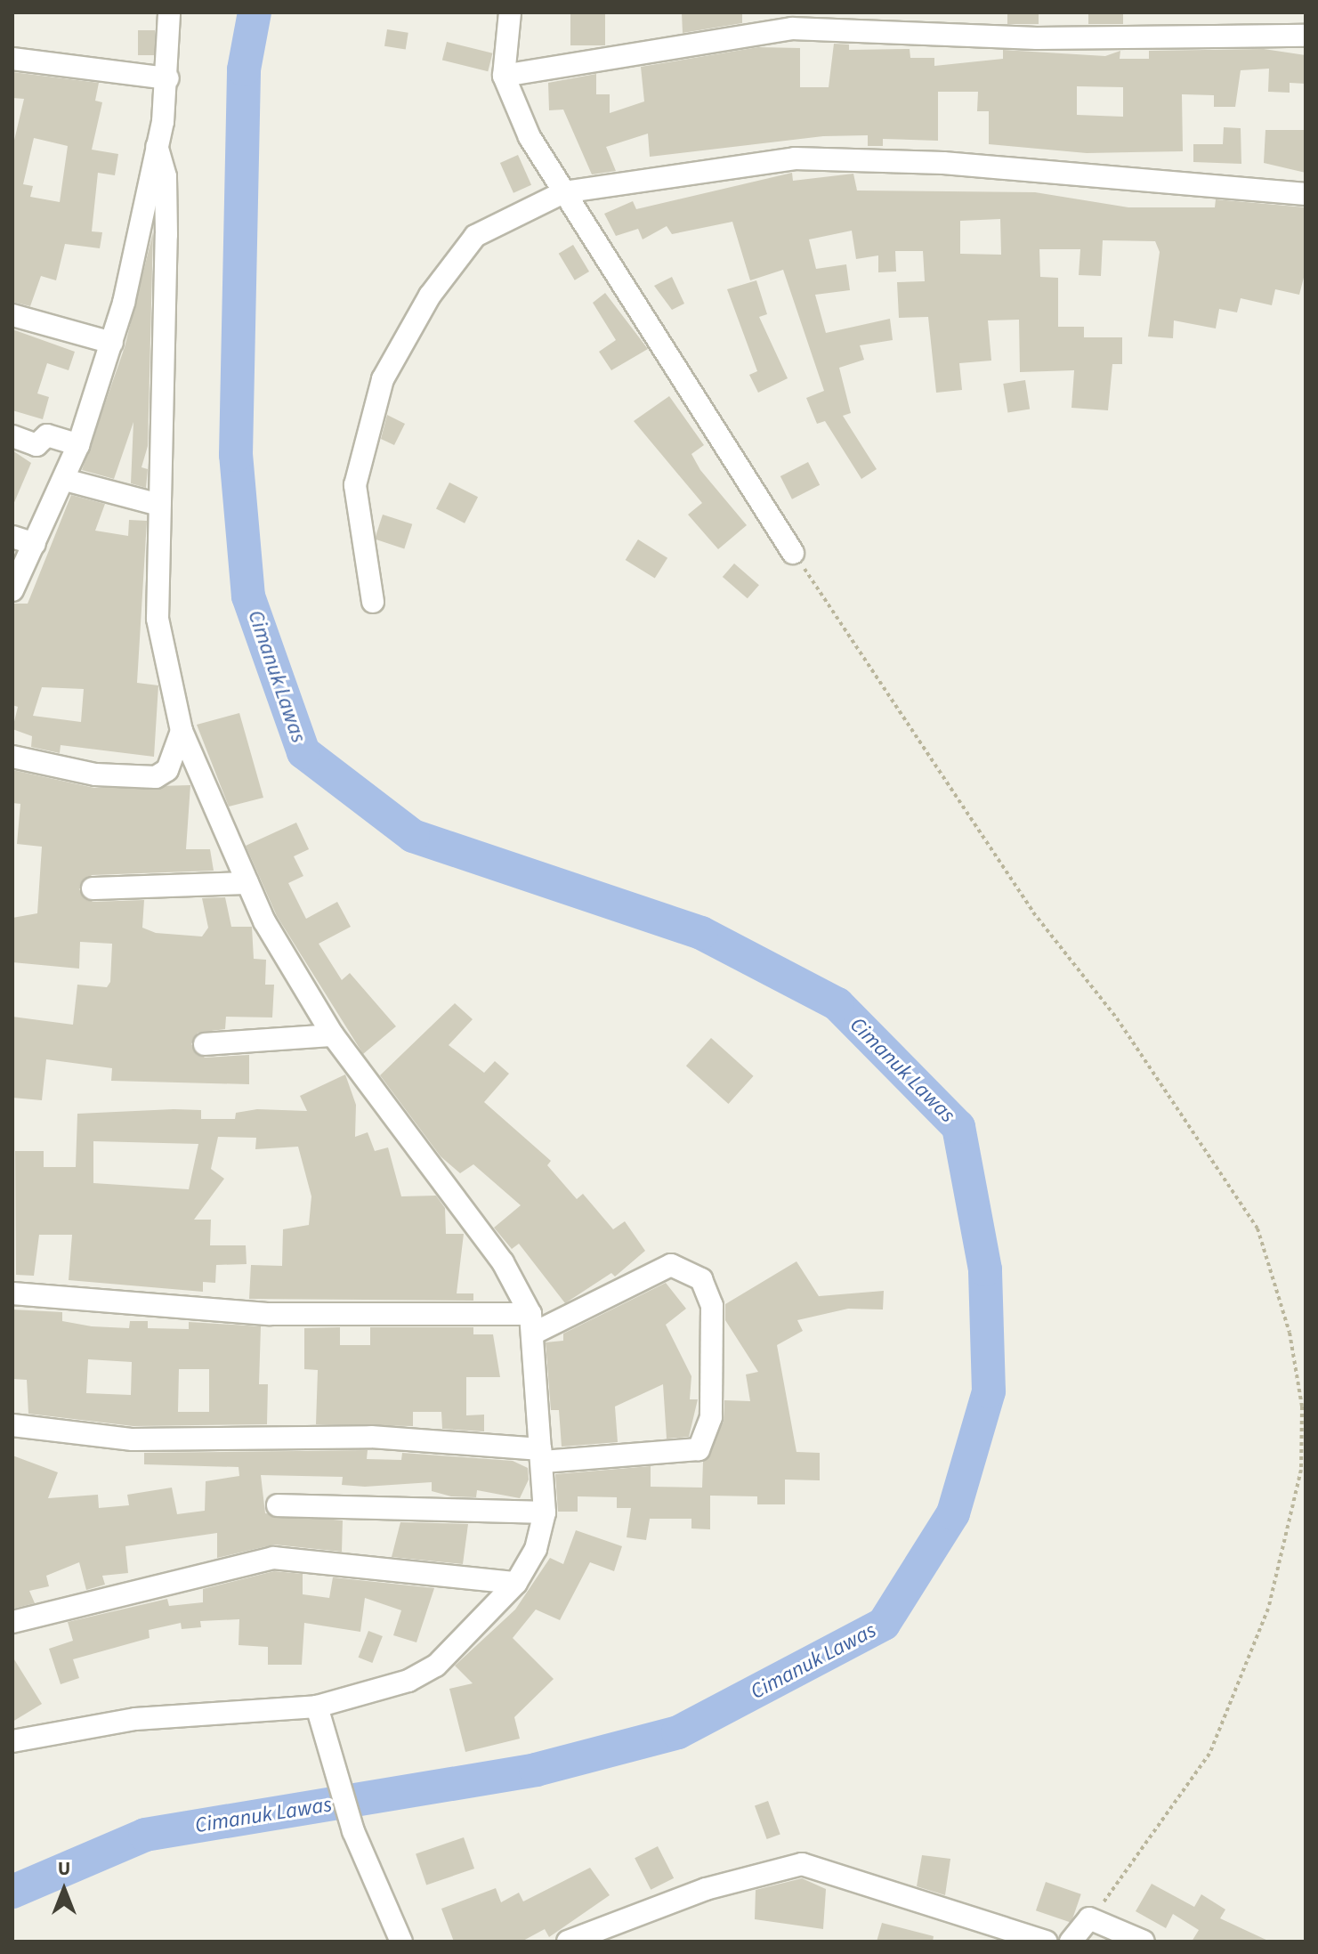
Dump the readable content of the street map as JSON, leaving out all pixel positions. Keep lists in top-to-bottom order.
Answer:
{
  "water": ["Cimanuk Lawas"],
  "north": "top"
}
